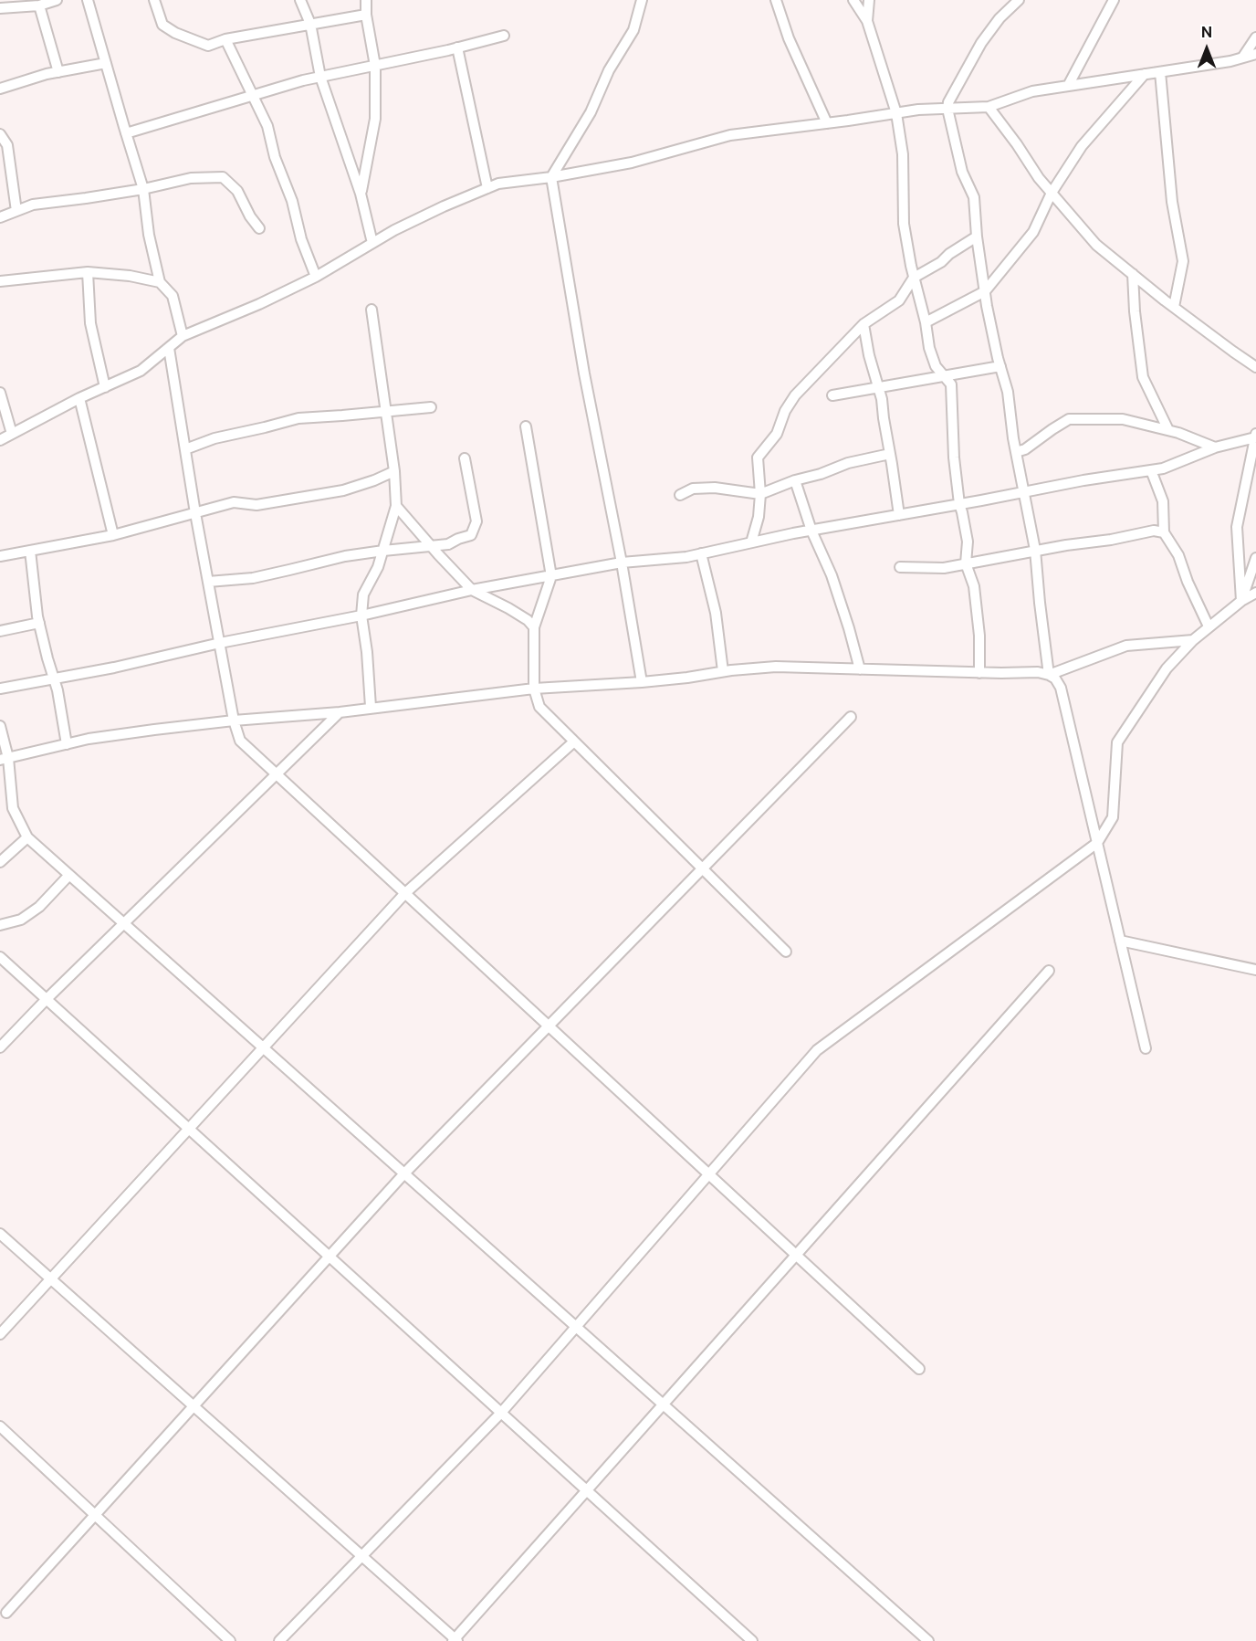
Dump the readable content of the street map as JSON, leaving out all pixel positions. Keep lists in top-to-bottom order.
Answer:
{
  "north": "top"
}
